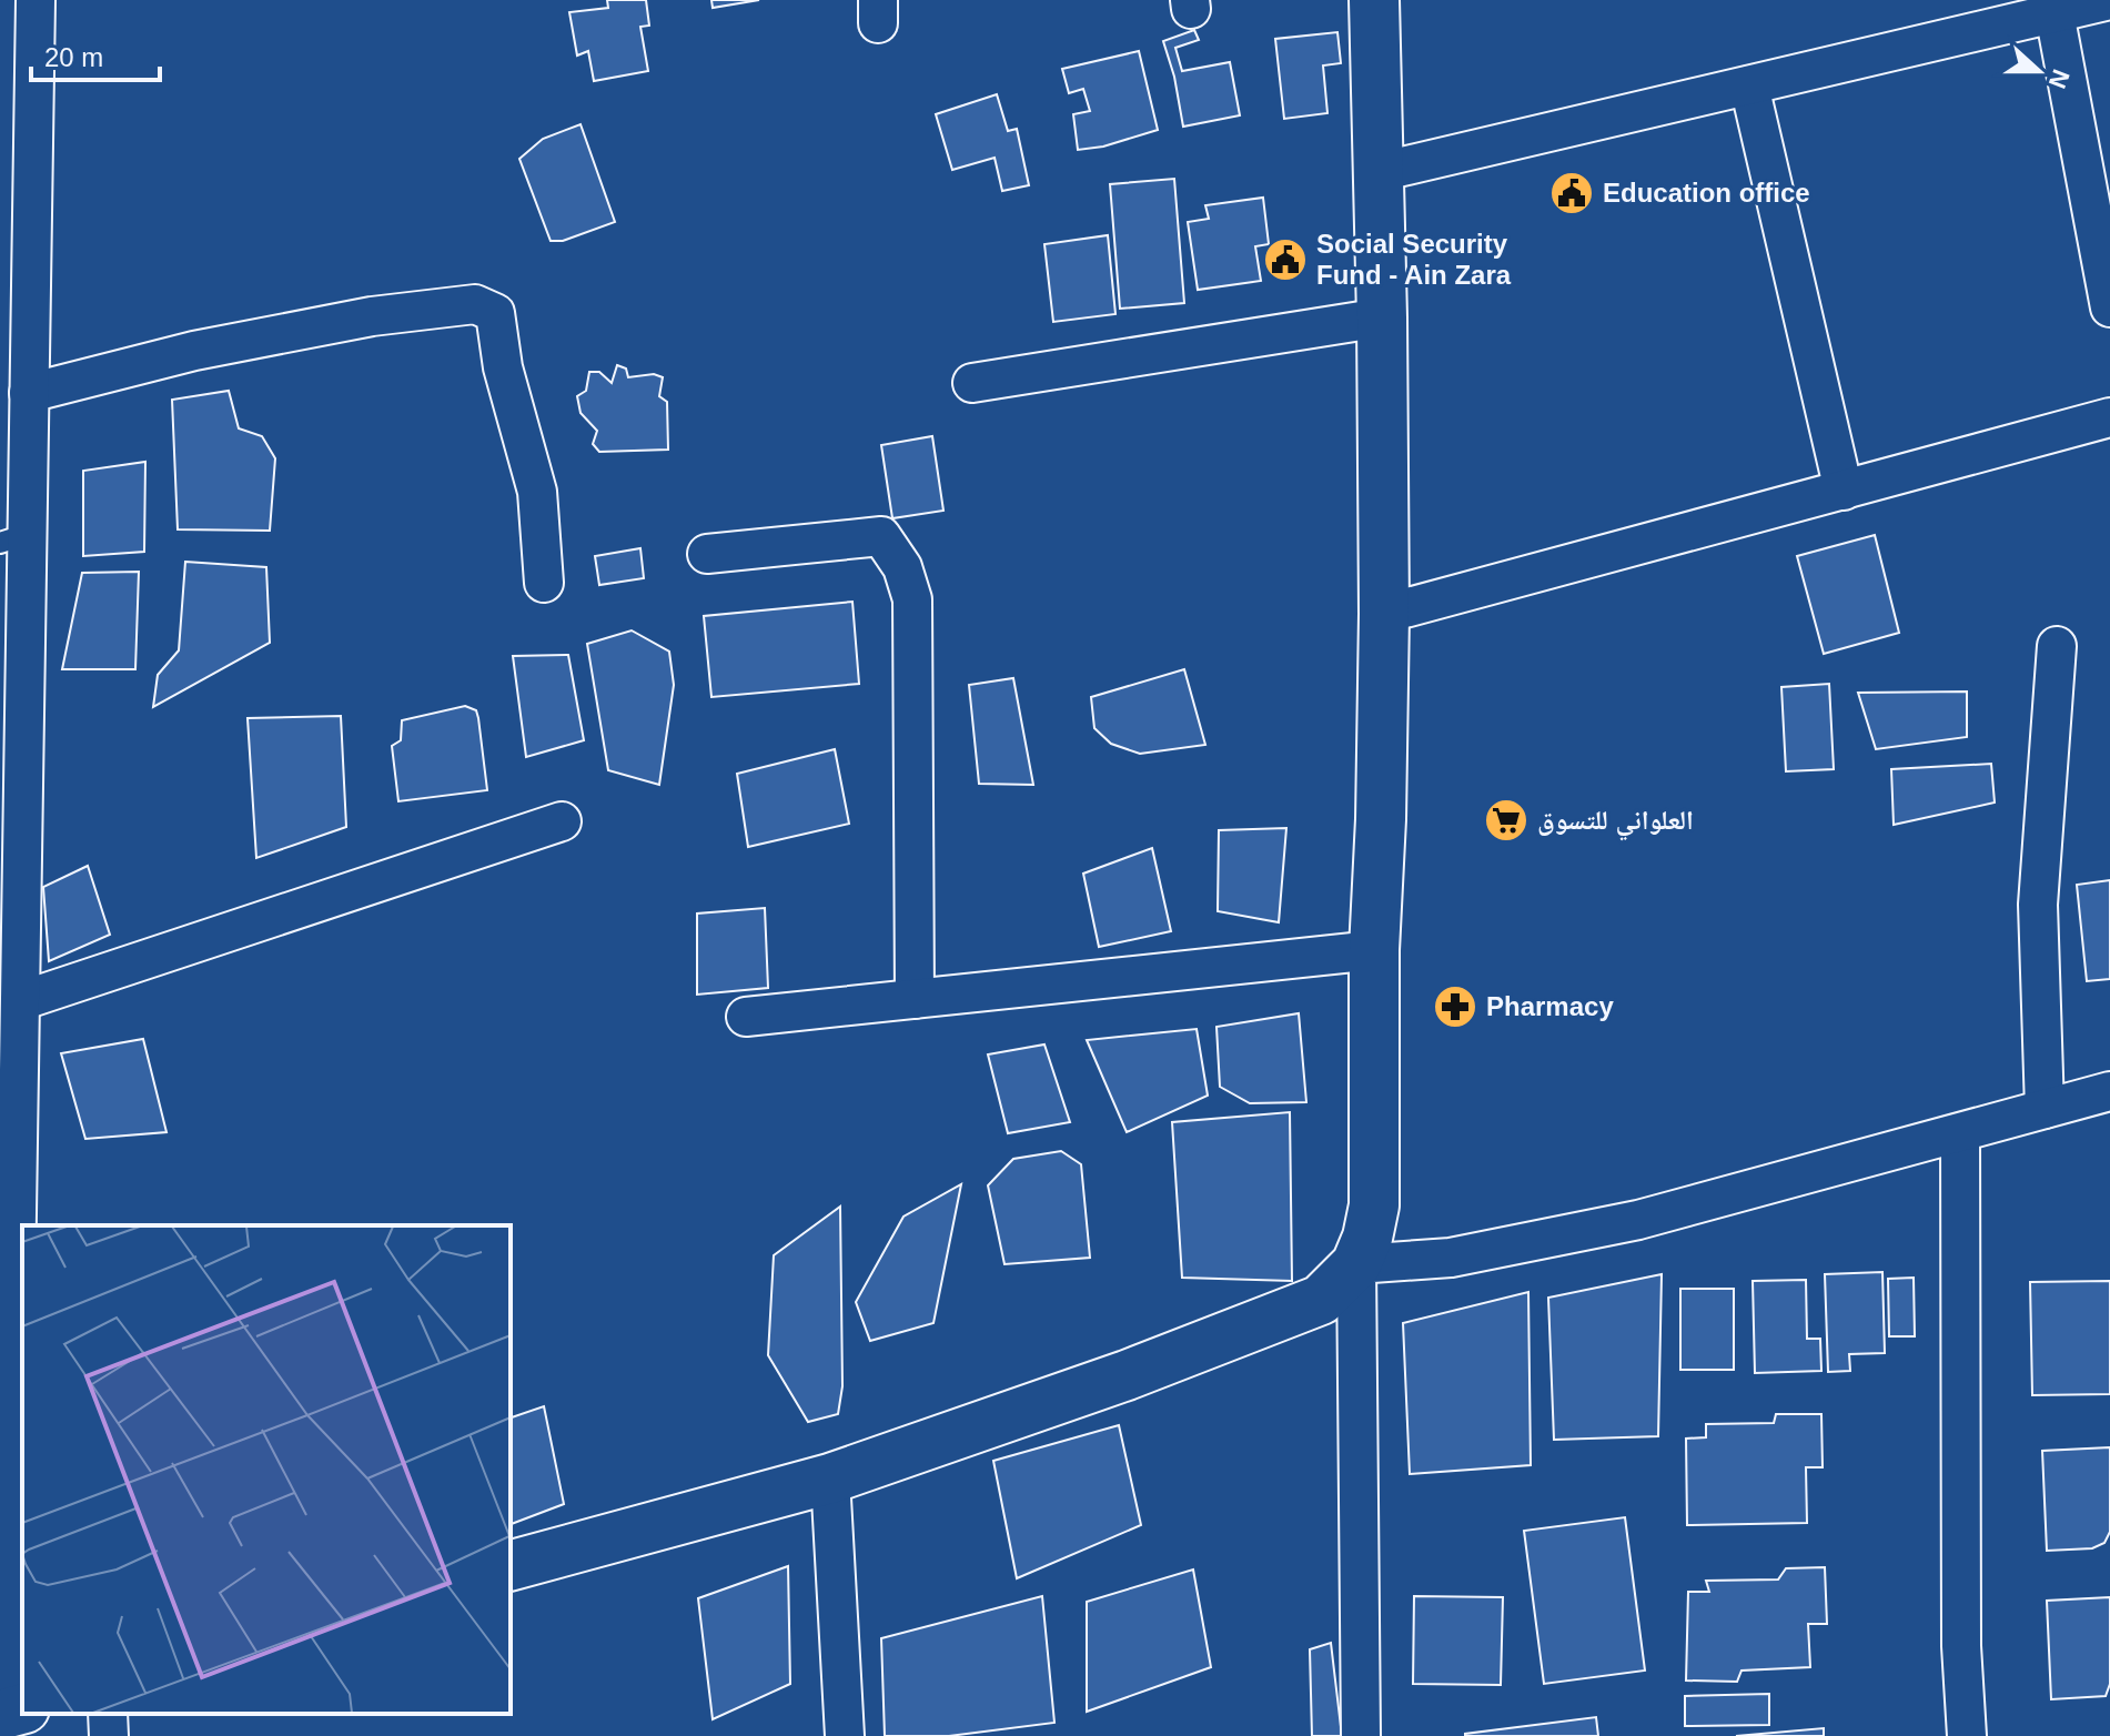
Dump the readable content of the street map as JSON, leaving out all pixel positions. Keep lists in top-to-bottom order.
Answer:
{
  "places": {
    "public building": ["Education office", "Social Security Fund - Ain Zara"],
    "supermarket": ["العلواني للتسوق"],
    "pharmacy": ["Pharmacy"]
  },
  "scale_bar": "20 m",
  "north": "right"
}
